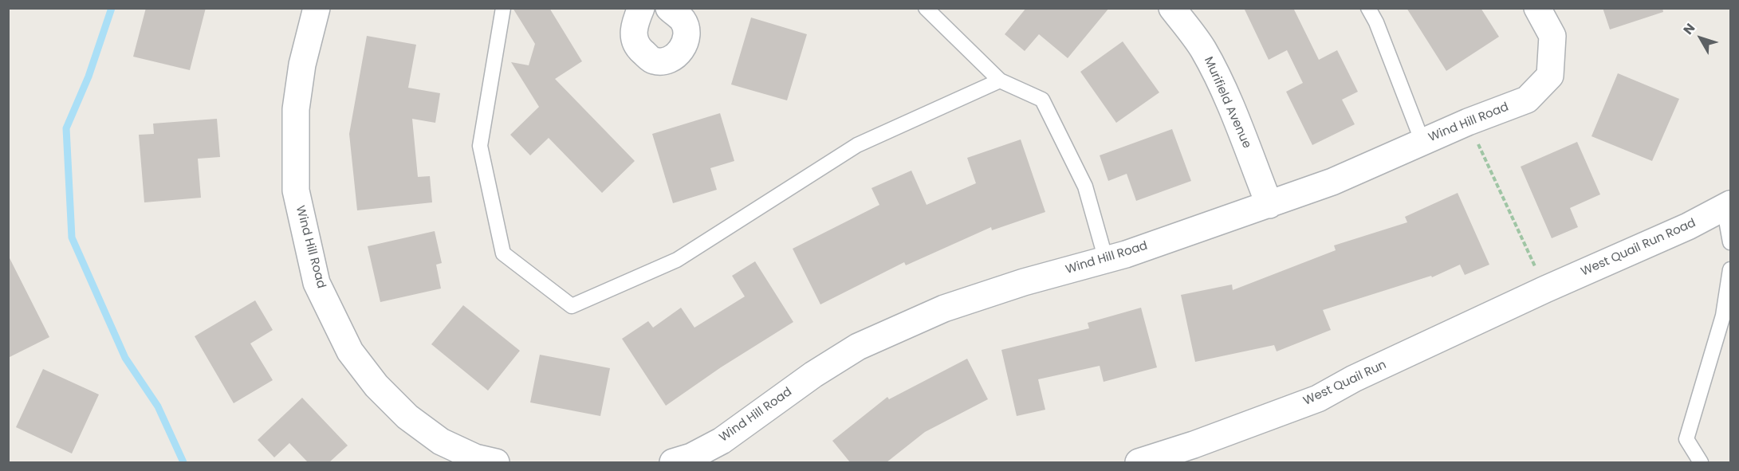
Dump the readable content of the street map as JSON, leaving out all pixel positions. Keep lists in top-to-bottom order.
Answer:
{
  "streets": {
    "street": [
      "Murifield Avenue",
      "Wind Hill Road",
      "West Quail Run Road",
      "West Quail Run"
    ]
  },
  "crossings": [
    ["Murifield Avenue", "Wind Hill Road"],
    ["West Quail Run Road", "West Quail Run"]
  ],
  "north": "top left"
}
